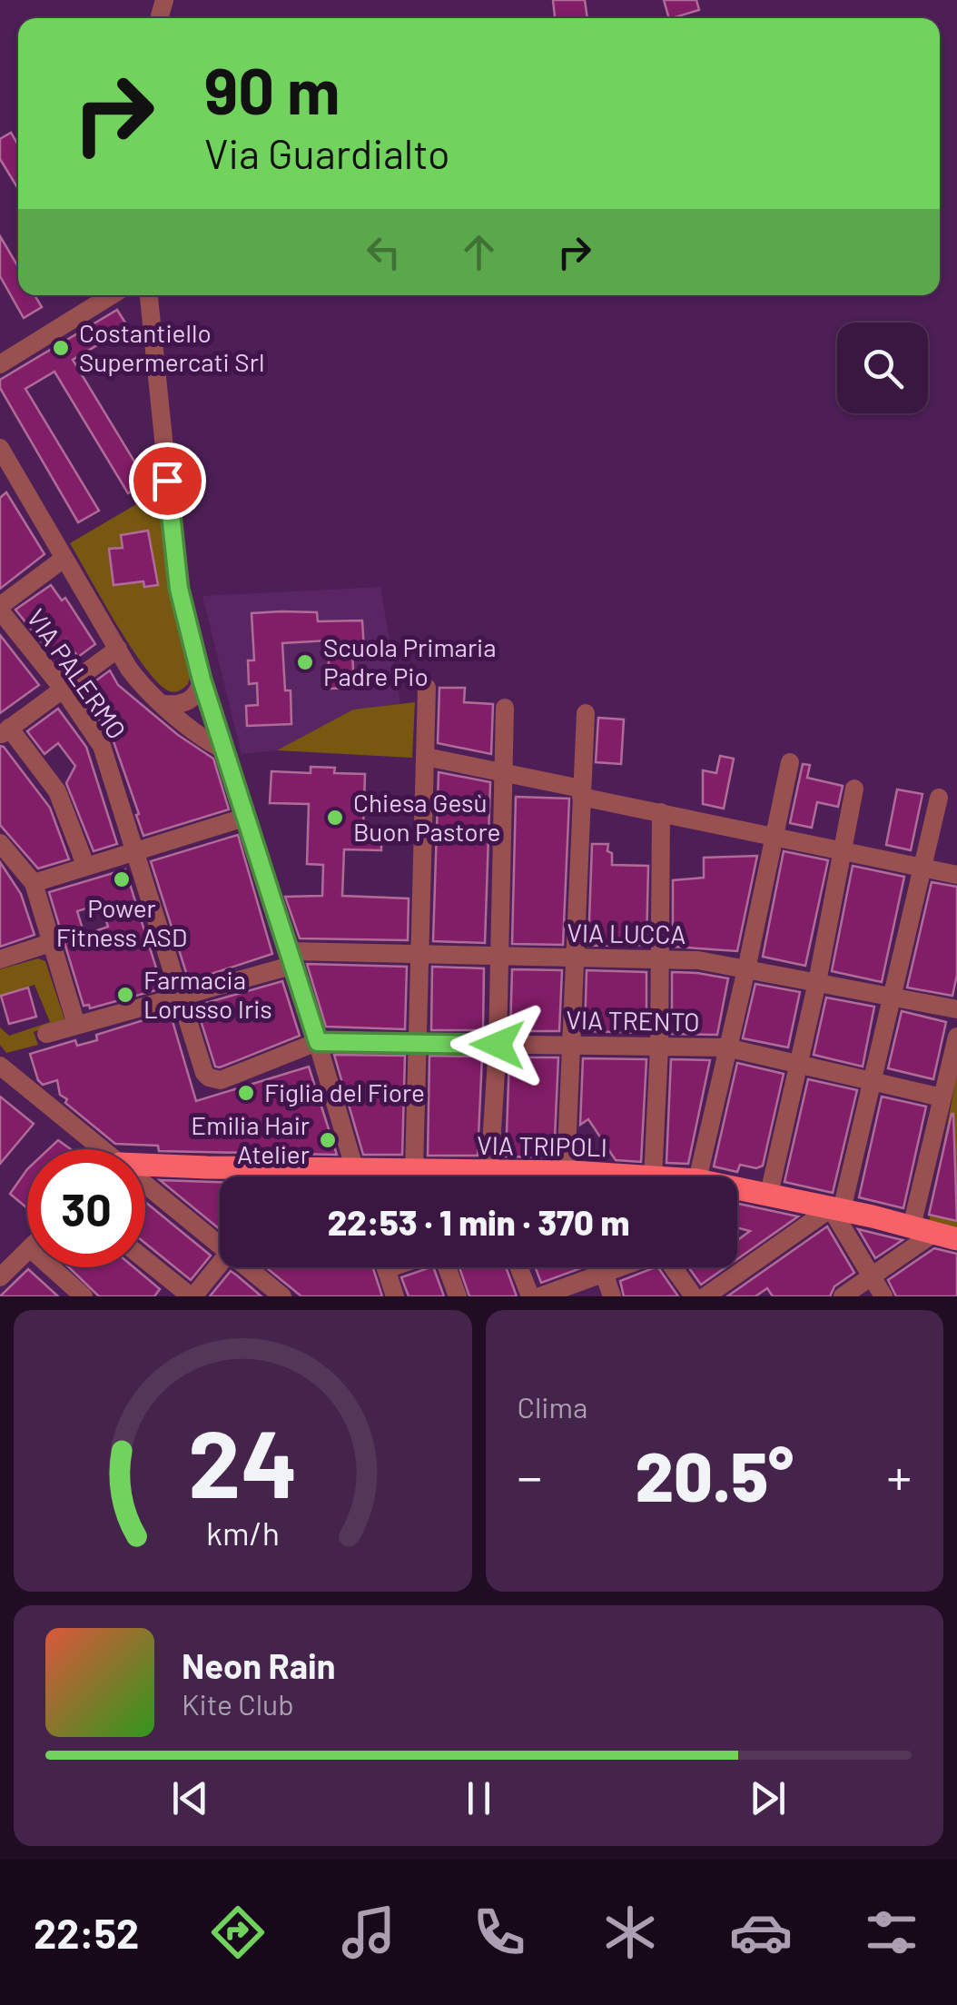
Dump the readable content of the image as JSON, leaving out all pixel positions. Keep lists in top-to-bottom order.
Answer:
{
  "streets": {
    "main road": ["VIA TRIPOLI"],
    "street": ["VIA PALERMO", "VIA LUCCA", "VIA TRENTO"]
  },
  "crossings": [
    ["VIA PALERMO", "VIA LUCCA"],
    ["VIA PALERMO", "VIA TRENTO"]
  ],
  "places": [
    "Costantiello Supermercati Srl",
    "Scuola Primaria Padre Pio",
    "Chiesa Gesù Buon Pastore",
    "Power Fitness ASD",
    "Farmacia Lorusso Iris",
    "Figlia del Fiore",
    "Emilia Hair Atelier"
  ],
  "page": {
    "turn": ["90 m", "Via Guardialto"],
    "limit": "30",
    "trip": "22:53 · 1 min · 370 m",
    "tile": "Clima",
    "heat": ["−", "20.5°", "+"],
    "song": ["Neon Rain", "Kite Club"],
    "tabs": "22:52",
    "gauge": ["24", "km/h"]
  }
}
